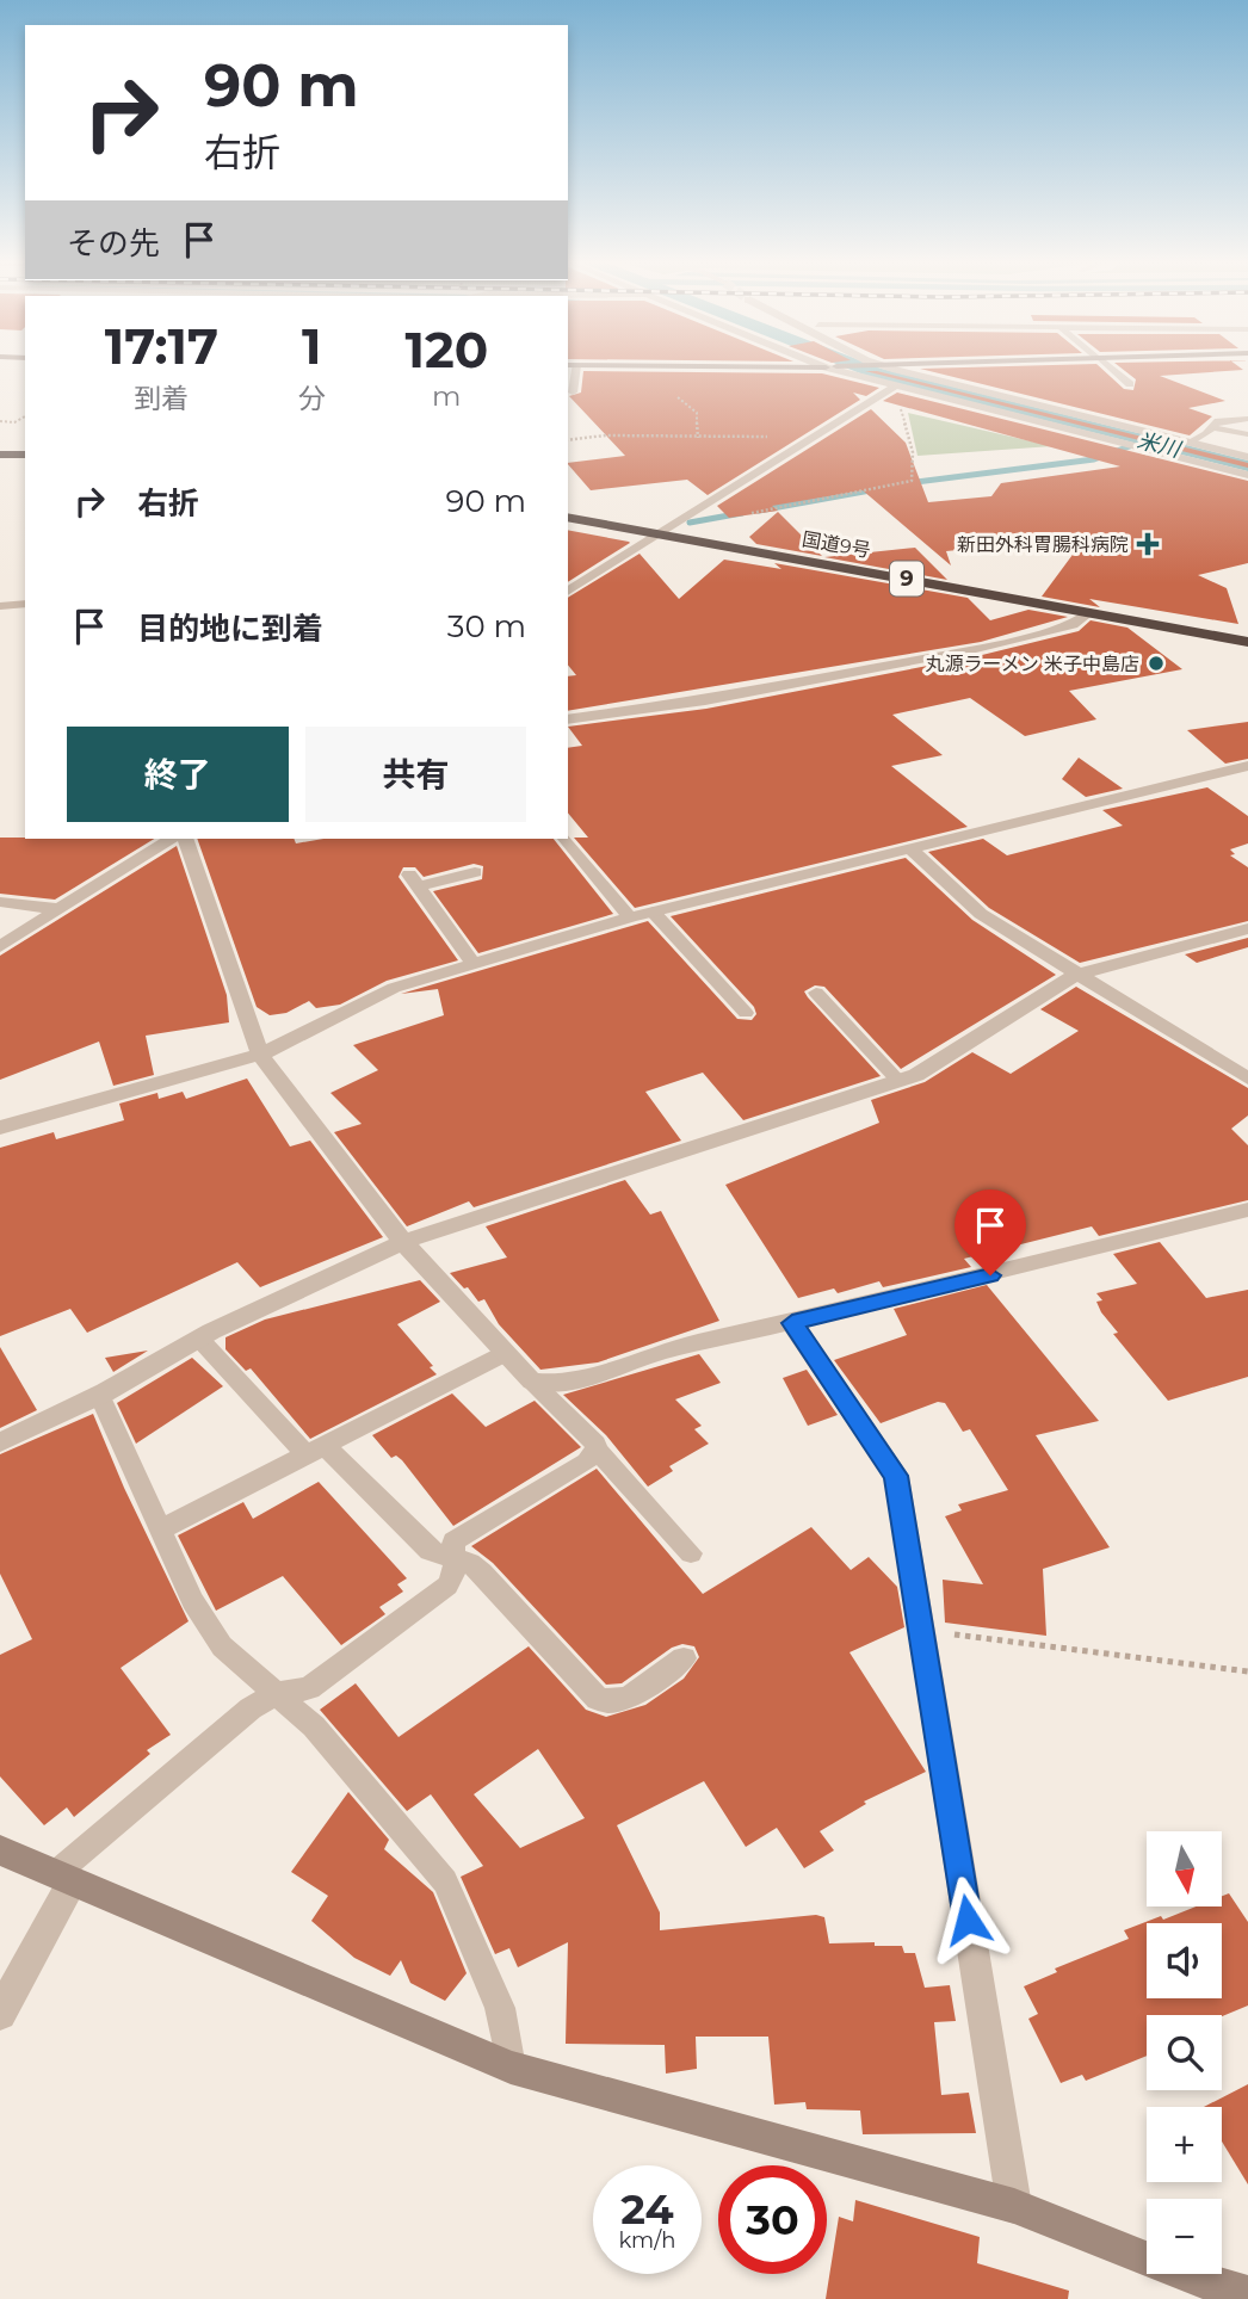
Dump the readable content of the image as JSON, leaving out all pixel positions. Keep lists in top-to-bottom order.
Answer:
{
  "streets": {
    "highway": ["国道9号", "9"]
  },
  "water": ["米川"],
  "places": {
    "health": ["新田外科胃腸科病院"],
    "other": ["丸源ラーメン 米子中島店"]
  },
  "north": "bottom",
  "page": {
    "turn": ["90 m", "右折"],
    "then": "その先",
    "eta": [
      "17:17",
      "到着",
      "1",
      "分",
      "120",
      "m"
    ],
    "list": [
      {
        "name": "右折",
        "value": "90 m"
      },
      {
        "name": "目的地に到着",
        "value": "30 m"
      }
    ],
    "buttons": ["終了", "共有"],
    "map_buttons": ["+", "−"],
    "speed": "24 km/h",
    "limit": "30"
  }
}
